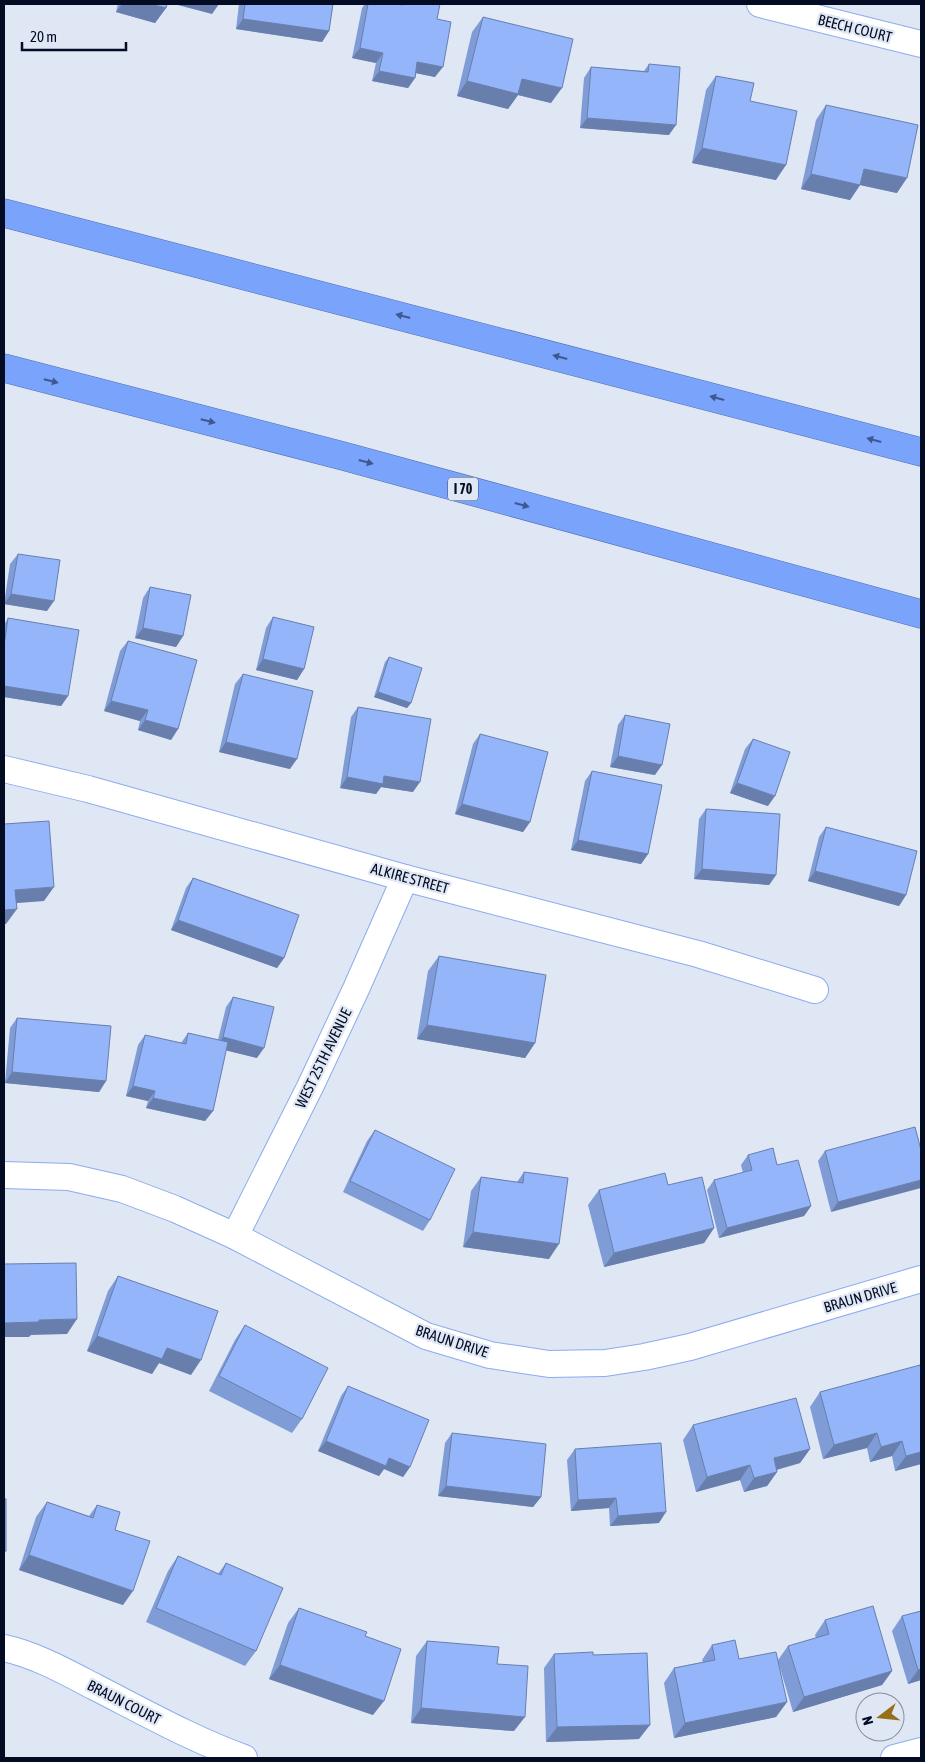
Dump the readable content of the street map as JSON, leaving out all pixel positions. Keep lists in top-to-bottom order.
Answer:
{
  "streets": {
    "highway": ["I 70"],
    "street": [
      "BEECH COURT",
      "ALKIRE STREET",
      "WEST 25TH AVENUE",
      "BRAUN DRIVE",
      "BRAUN COURT"
    ]
  },
  "crossings": [
    ["ALKIRE STREET", "WEST 25TH AVENUE"],
    ["WEST 25TH AVENUE", "BRAUN DRIVE"]
  ],
  "scale_bar": "20 m",
  "north": "left"
}
